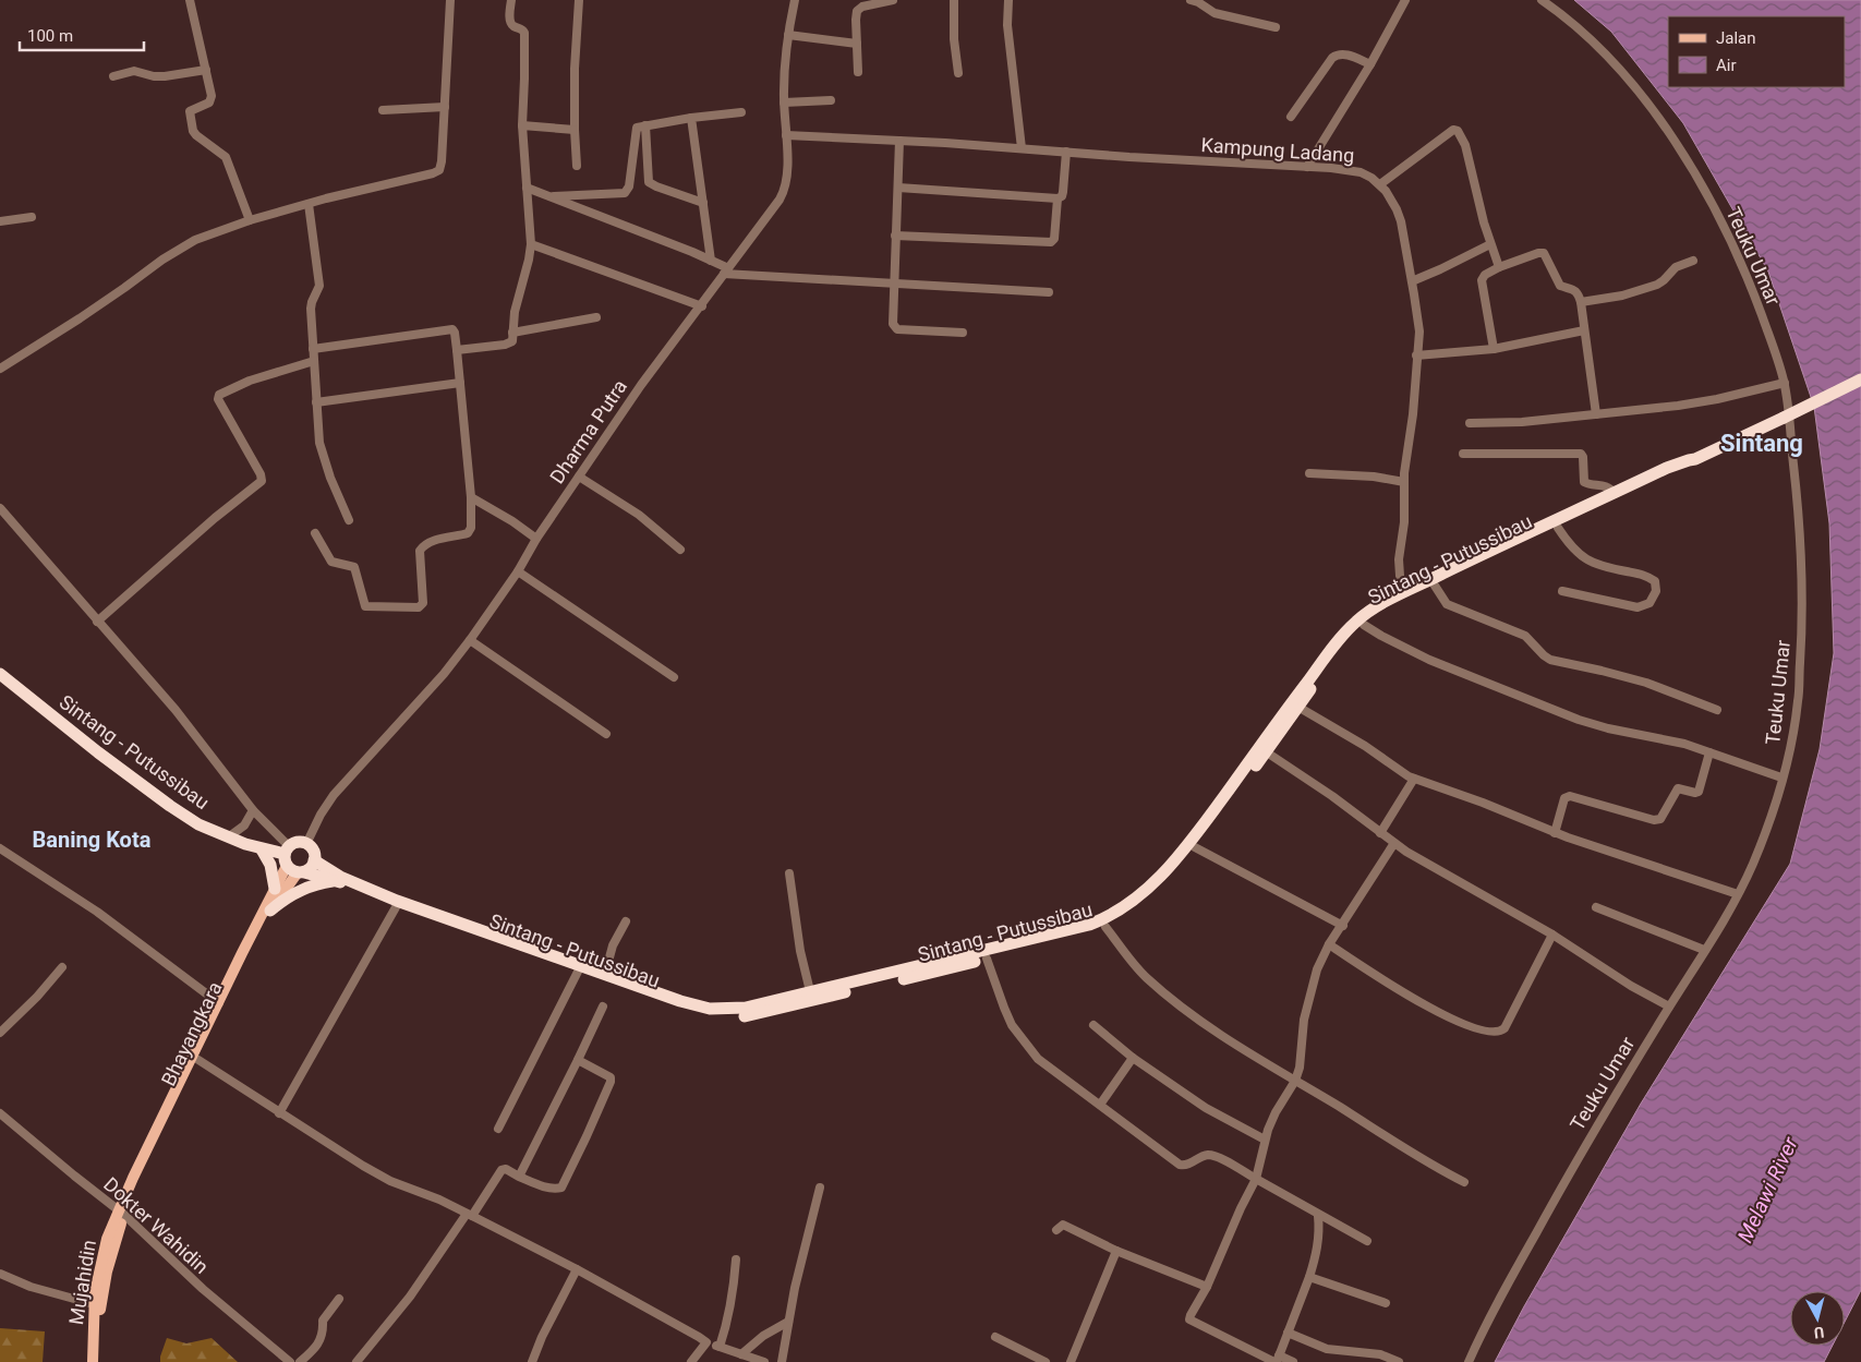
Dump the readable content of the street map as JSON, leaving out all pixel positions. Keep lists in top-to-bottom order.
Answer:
{
  "streets": {
    "highway": ["Sintang - Putussibau"],
    "main road": ["Bhayangkara", "Mujahidin"],
    "street": [
      "Kampung Ladang",
      "Teuku Umar",
      "Dharma Putra",
      "Dokter Wahidin"
    ]
  },
  "crossings": [
    ["Kampung Ladang", "Dharma Putra"],
    ["Kampung Ladang", "Sintang - Putussibau"],
    ["Sintang - Putussibau", "Bhayangkara"],
    ["Bhayangkara", "Dokter Wahidin"],
    ["Bhayangkara", "Mujahidin"],
    ["Dokter Wahidin", "Mujahidin"]
  ],
  "districts": ["Sintang", "Baning Kota"],
  "water": ["Melawi River"],
  "legend": ["Jalan", "Air"],
  "scale_bar": "100 m",
  "north": "bottom"
}
